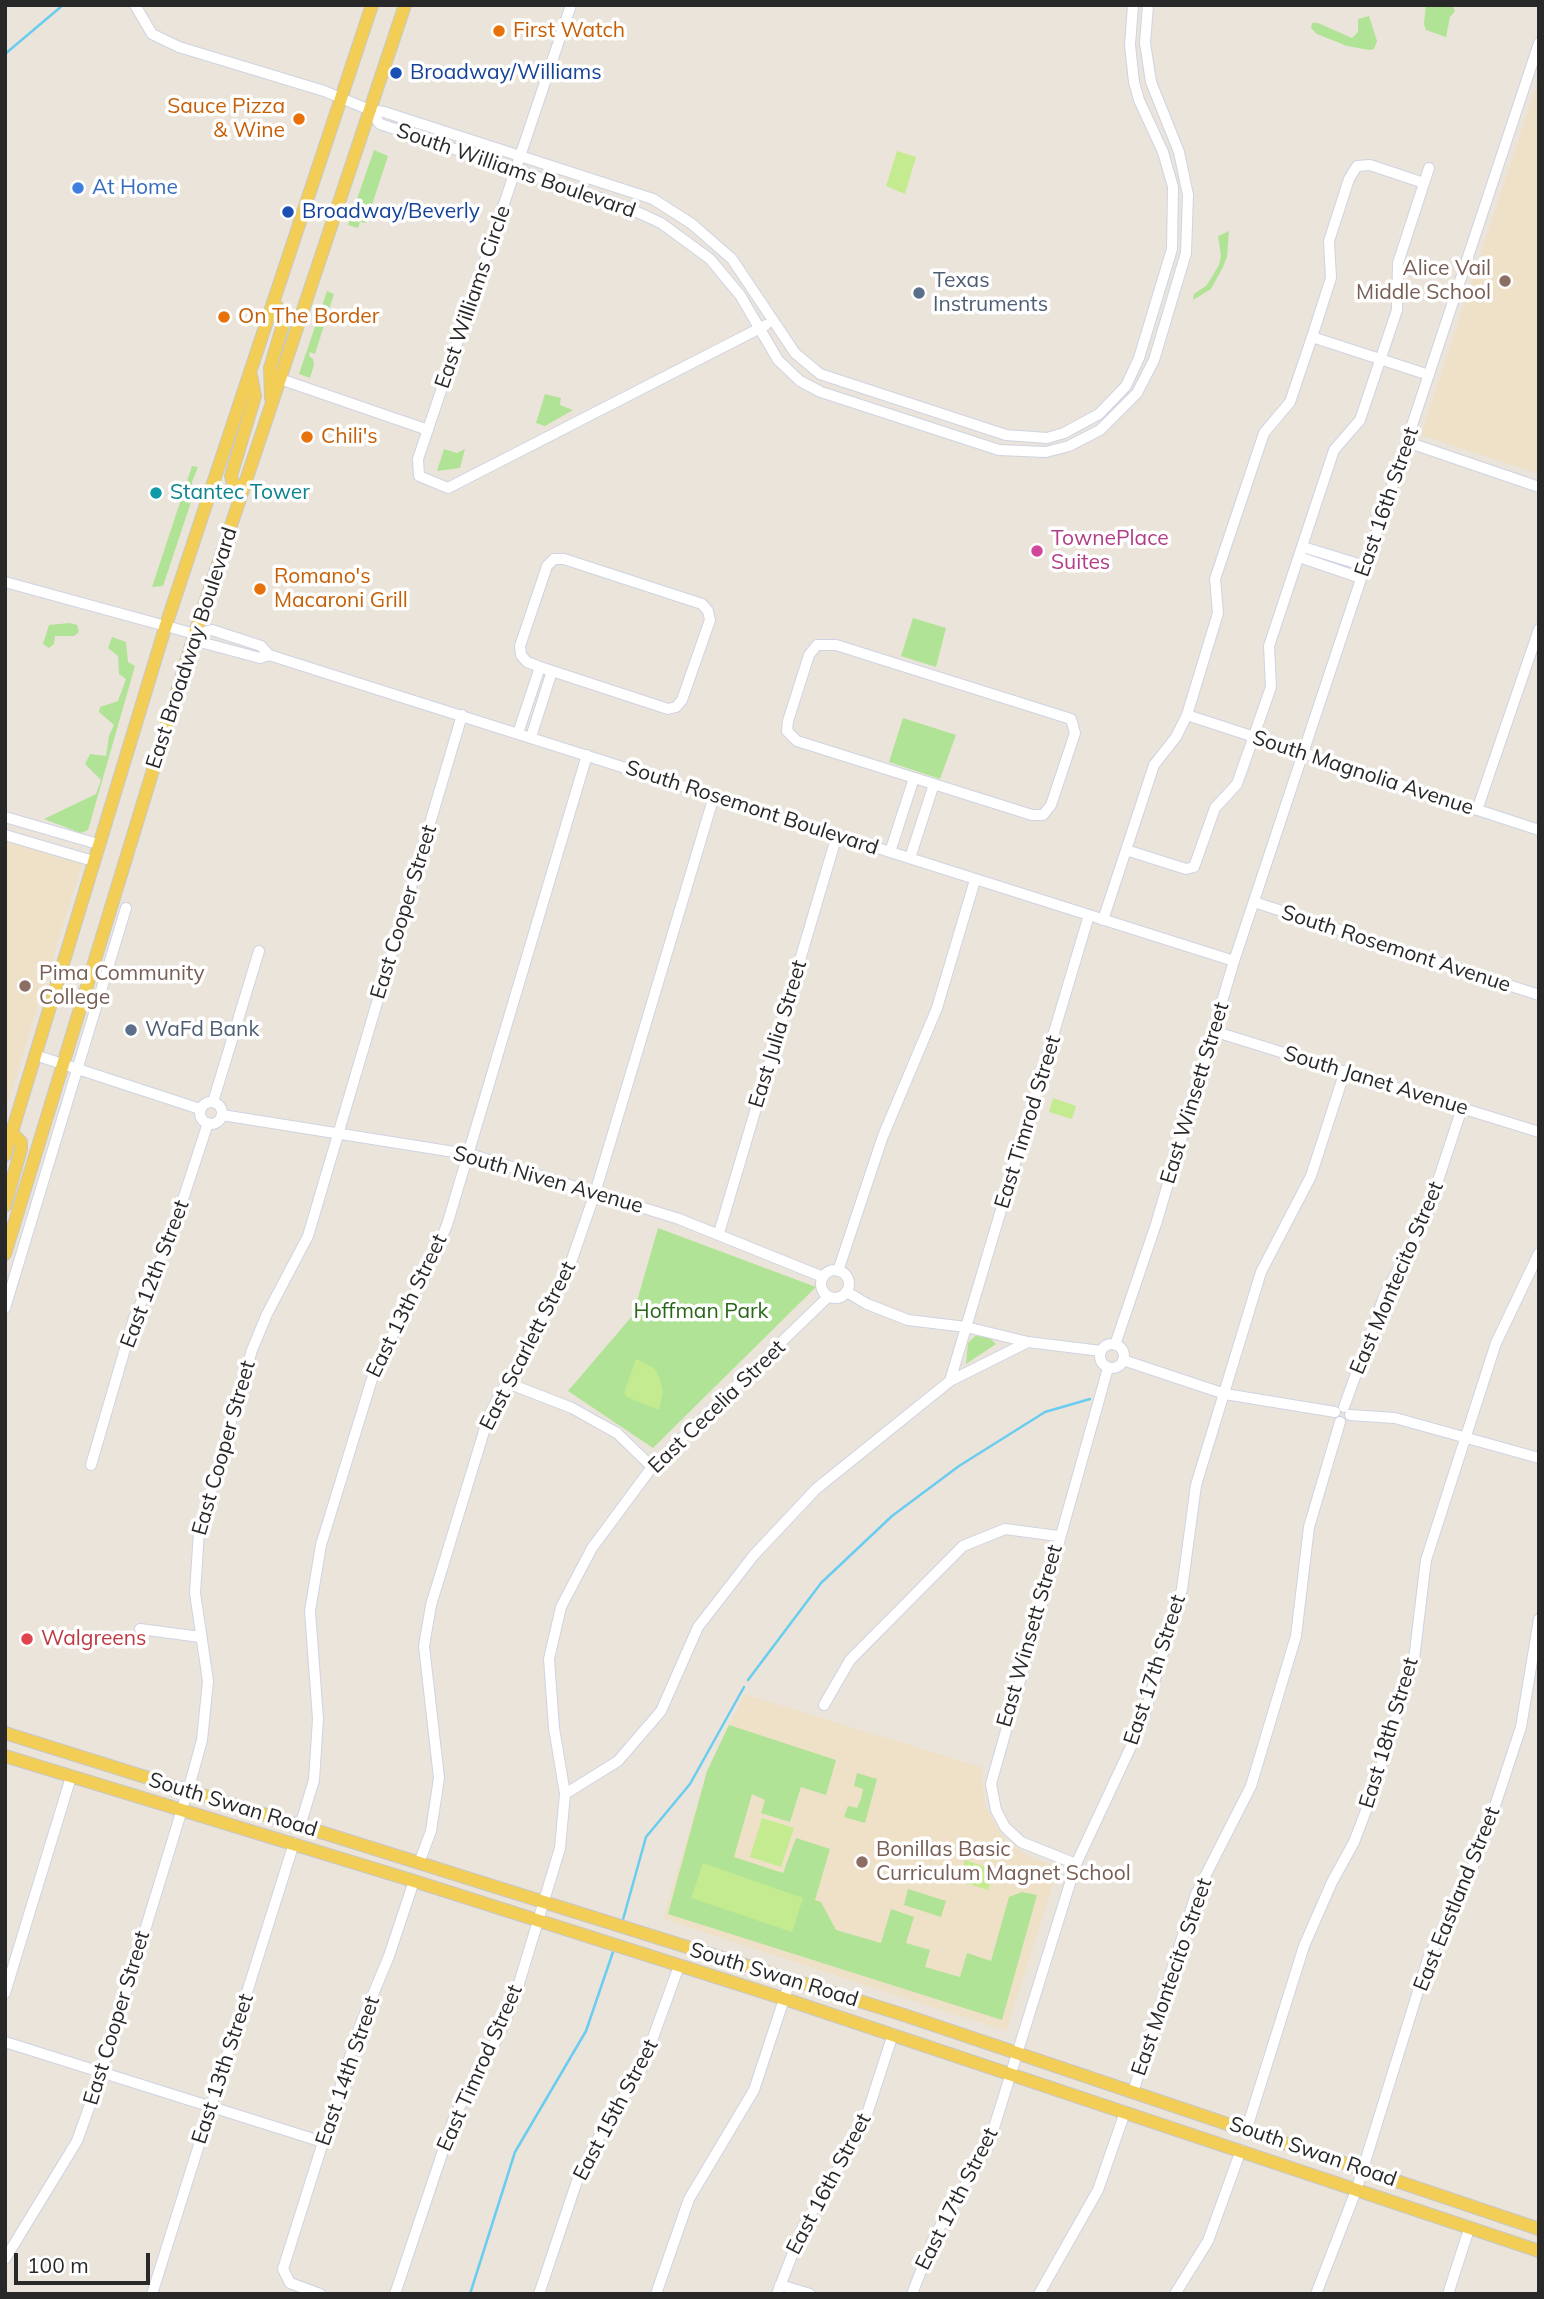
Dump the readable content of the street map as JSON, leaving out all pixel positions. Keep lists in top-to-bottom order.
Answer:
{
  "streets": {
    "main road": ["East Broadway Boulevard", "South Swan Road"],
    "street": [
      "South Williams Boulevard",
      "East Williams Circle",
      "East 16th Street",
      "South Magnolia Avenue",
      "South Rosemont Boulevard",
      "East Cooper Street",
      "South Rosemont Avenue",
      "East Julia Street",
      "South Janet Avenue",
      "East Winsett Street",
      "East Timrod Street",
      "South Niven Avenue",
      "East 12th Street",
      "East Montecito Street",
      "East 13th Street",
      "East Scarlett Street",
      "East Cecelia Street",
      "East 17th Street",
      "East 18th Street",
      "East Eastland Street",
      "East 14th Street",
      "East 15th Street"
    ]
  },
  "crossings": [
    ["South Williams Boulevard", "East Williams Circle"],
    ["South Williams Boulevard", "East Broadway Boulevard"],
    ["East 16th Street", "South Magnolia Avenue"],
    ["East 16th Street", "South Rosemont Boulevard"],
    ["East 16th Street", "South Rosemont Avenue"],
    ["East 16th Street", "East Winsett Street"],
    ["East 16th Street", "South Swan Road"],
    ["East Broadway Boulevard", "South Rosemont Boulevard"],
    ["South Rosemont Boulevard", "East Cooper Street"],
    ["South Rosemont Boulevard", "East Julia Street"],
    ["South Rosemont Boulevard", "East Winsett Street"],
    ["South Rosemont Boulevard", "East Timrod Street"],
    ["South Rosemont Boulevard", "East 13th Street"],
    ["South Rosemont Boulevard", "East Scarlett Street"],
    ["East Cooper Street", "South Niven Avenue"],
    ["East Cooper Street", "South Swan Road"],
    ["East Julia Street", "South Niven Avenue"],
    ["South Janet Avenue", "East Winsett Street"],
    ["South Janet Avenue", "East Montecito Street"],
    ["South Janet Avenue", "East 17th Street"],
    ["East Winsett Street", "East 17th Street"],
    ["East Timrod Street", "East Cecelia Street"],
    ["East Timrod Street", "South Swan Road"],
    ["South Niven Avenue", "East 12th Street"],
    ["South Niven Avenue", "East 13th Street"],
    ["South Niven Avenue", "East Scarlett Street"],
    ["South Niven Avenue", "East Cecelia Street"],
    ["East Montecito Street", "South Swan Road"],
    ["East 13th Street", "South Swan Road"],
    ["East Scarlett Street", "South Swan Road"],
    ["East Cecelia Street", "South Swan Road"],
    ["East 17th Street", "South Swan Road"],
    ["East 18th Street", "South Swan Road"],
    ["South Swan Road", "East Eastland Street"],
    ["South Swan Road", "East 14th Street"],
    ["South Swan Road", "East 15th Street"]
  ],
  "parks": ["Hoffman Park"],
  "places": [
    "First Watch",
    "Broadway/Williams",
    "Sauce Pizza & Wine",
    "At Home",
    "Broadway/Beverly",
    "Alice Vail Middle School",
    "Texas Instruments",
    "On The Border",
    "Chili's",
    "Stantec Tower",
    "TownePlace Suites",
    "Romano's Macaroni Grill",
    "Pima Community College",
    "WaFd Bank",
    "Walgreens",
    "Bonillas Basic Curriculum Magnet School"
  ],
  "scale_bar": "100 m"
}
